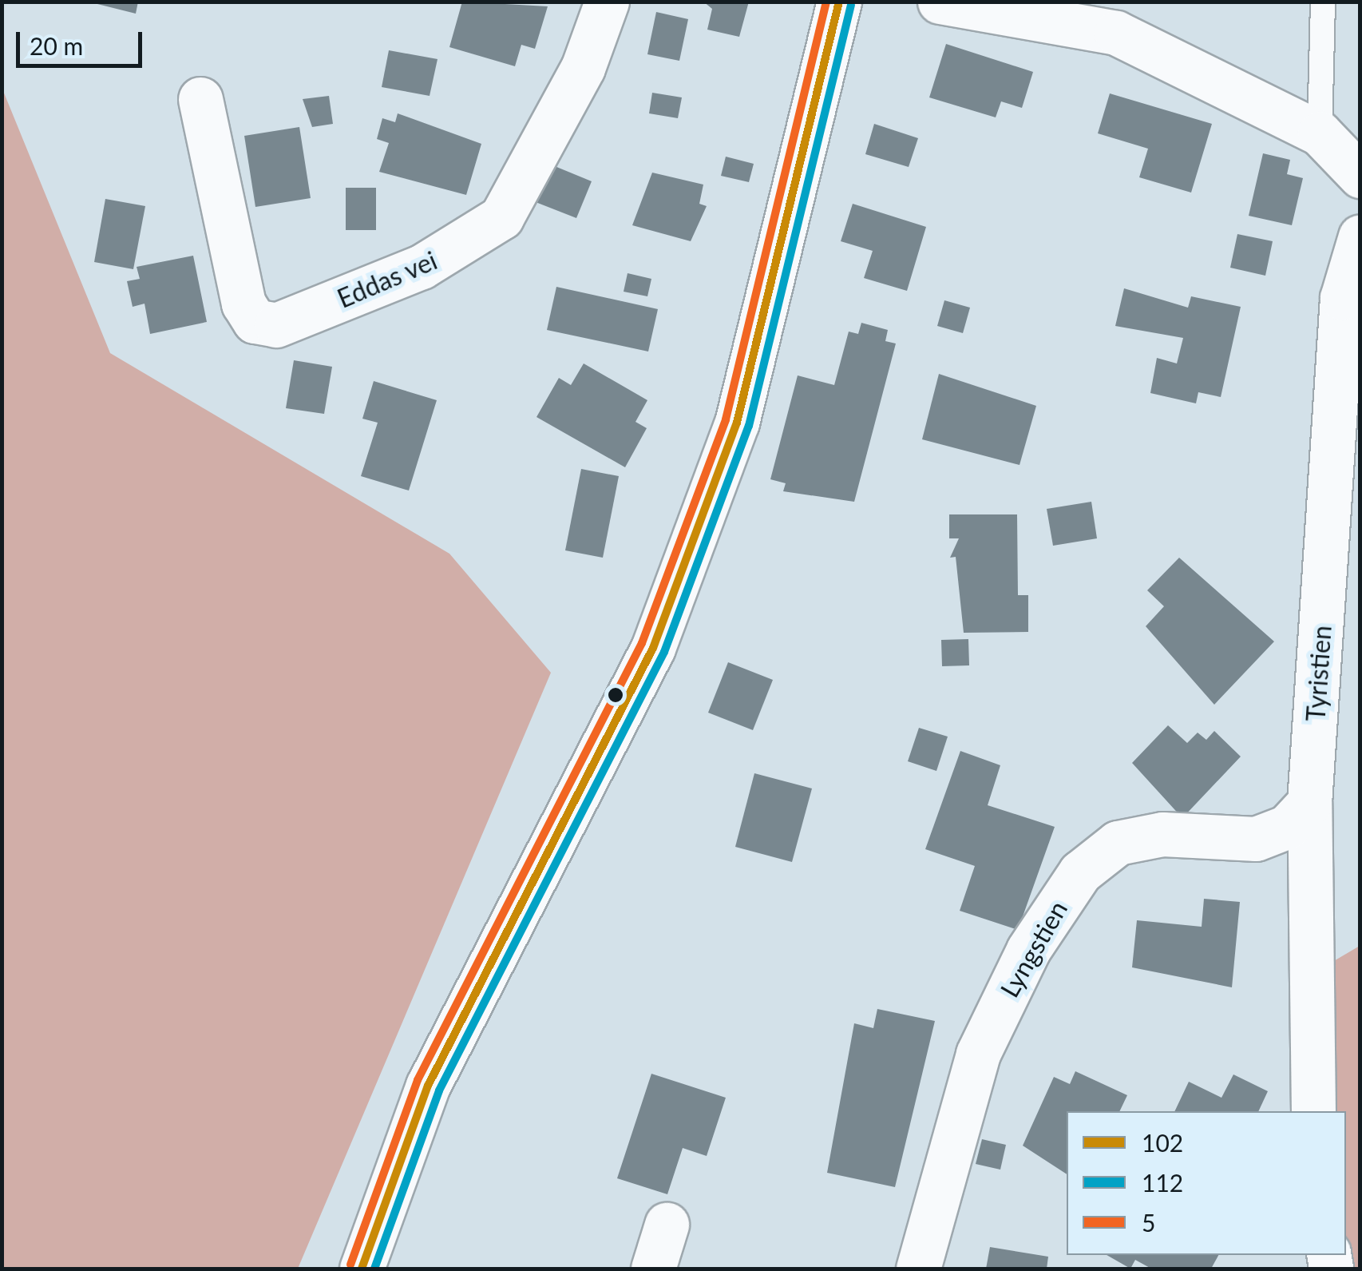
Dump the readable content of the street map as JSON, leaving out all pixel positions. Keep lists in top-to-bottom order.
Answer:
{
  "streets": {
    "street": ["Eddas vei", "Tyristien", "Lyngstien"]
  },
  "crossings": [
    ["Tyristien", "Lyngstien"]
  ],
  "lines": ["transit line 102", "transit line 5", "transit line 112"],
  "legend": ["102", "112", "5"],
  "scale_bar": "20 m"
}
